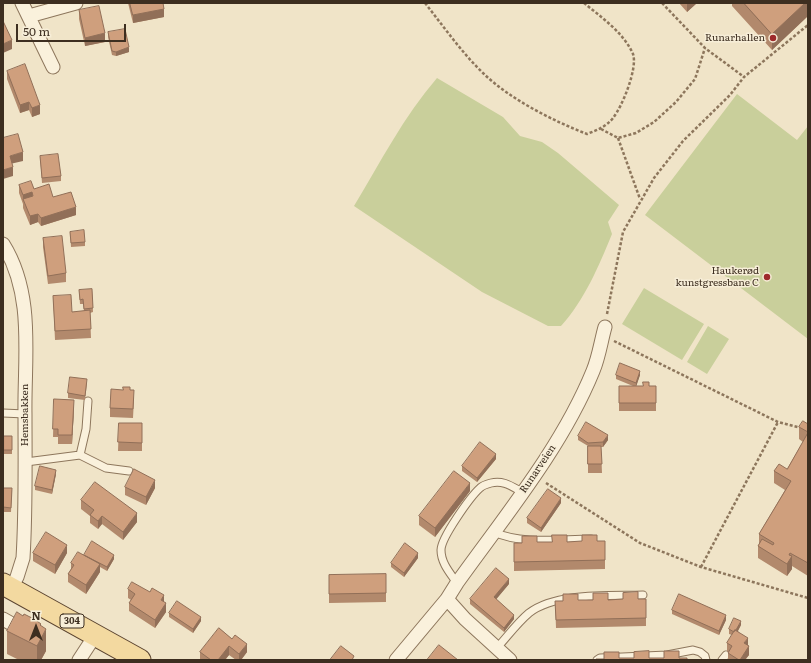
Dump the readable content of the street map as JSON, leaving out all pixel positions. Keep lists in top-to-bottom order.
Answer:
{
  "streets": {
    "main road": ["304"],
    "street": ["Hemsbakken", "Runarveien"]
  },
  "crossings": [
    ["Hemsbakken", "304"]
  ],
  "places": ["Runarhallen", "Haukerød kunstgressbane C"],
  "scale_bar": "50 m",
  "north": "top"
}
